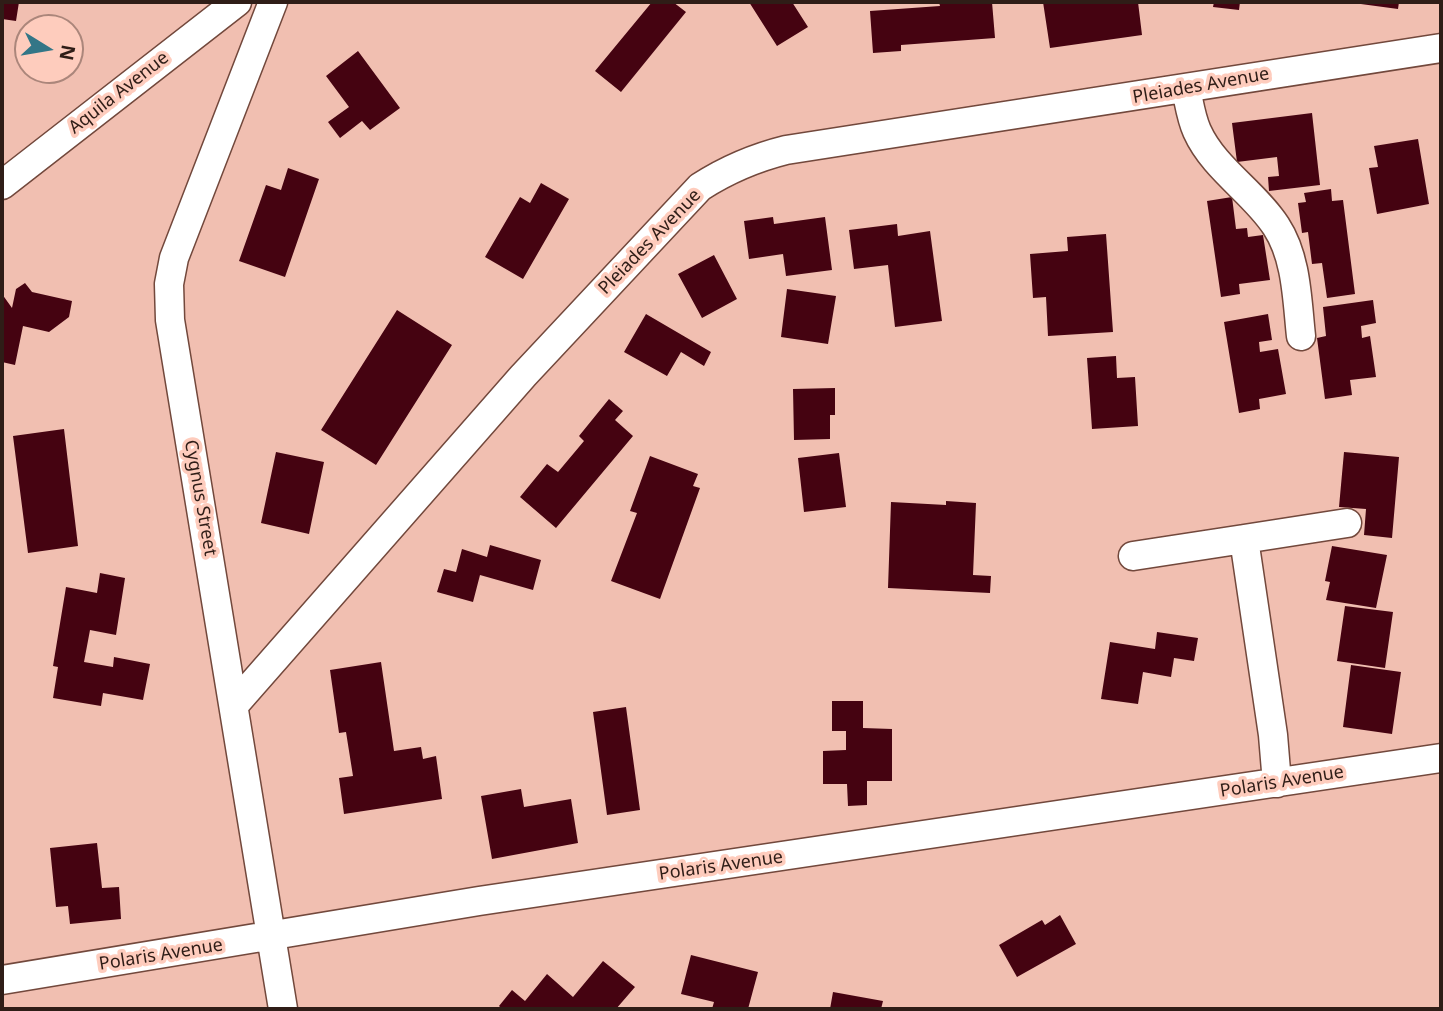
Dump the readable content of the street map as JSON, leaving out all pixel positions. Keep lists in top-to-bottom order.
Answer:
{
  "streets": {
    "street": [
      "Pleiades Avenue",
      "Aquila Avenue",
      "Cygnus Street",
      "Polaris Avenue"
    ]
  },
  "crossings": [
    ["Pleiades Avenue", "Cygnus Street"],
    ["Cygnus Street", "Polaris Avenue"]
  ],
  "north": "right"
}
